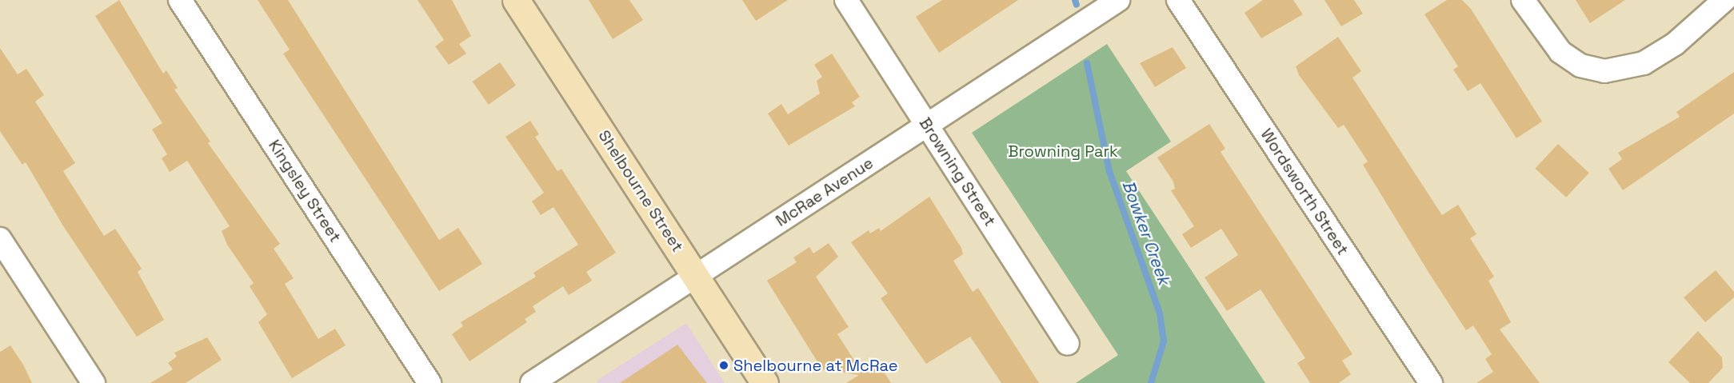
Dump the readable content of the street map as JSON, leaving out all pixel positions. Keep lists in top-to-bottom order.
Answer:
{
  "streets": {
    "main road": ["Shelbourne Street"],
    "street": [
      "Browning Street",
      "Kingsley Street",
      "McRae Avenue",
      "Wordsworth Street"
    ]
  },
  "crossings": [
    ["Browning Street", "McRae Avenue"],
    ["Shelbourne Street", "McRae Avenue"]
  ],
  "water": ["Bowker Creek"],
  "parks": ["Browning Park"],
  "places": ["Shelbourne at McRae"]
}
